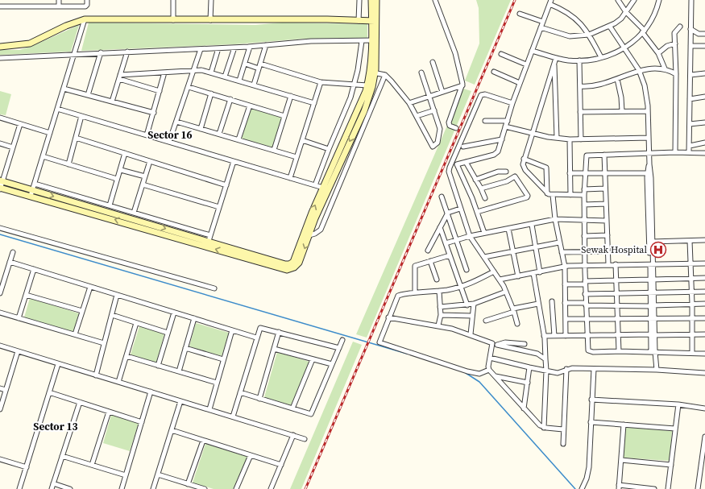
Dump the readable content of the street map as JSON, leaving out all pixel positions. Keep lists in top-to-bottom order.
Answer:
{
  "districts": ["Sector 16", "Sector 13"],
  "places": {
    "hospital": ["Sewak Hospital"]
  }
}
